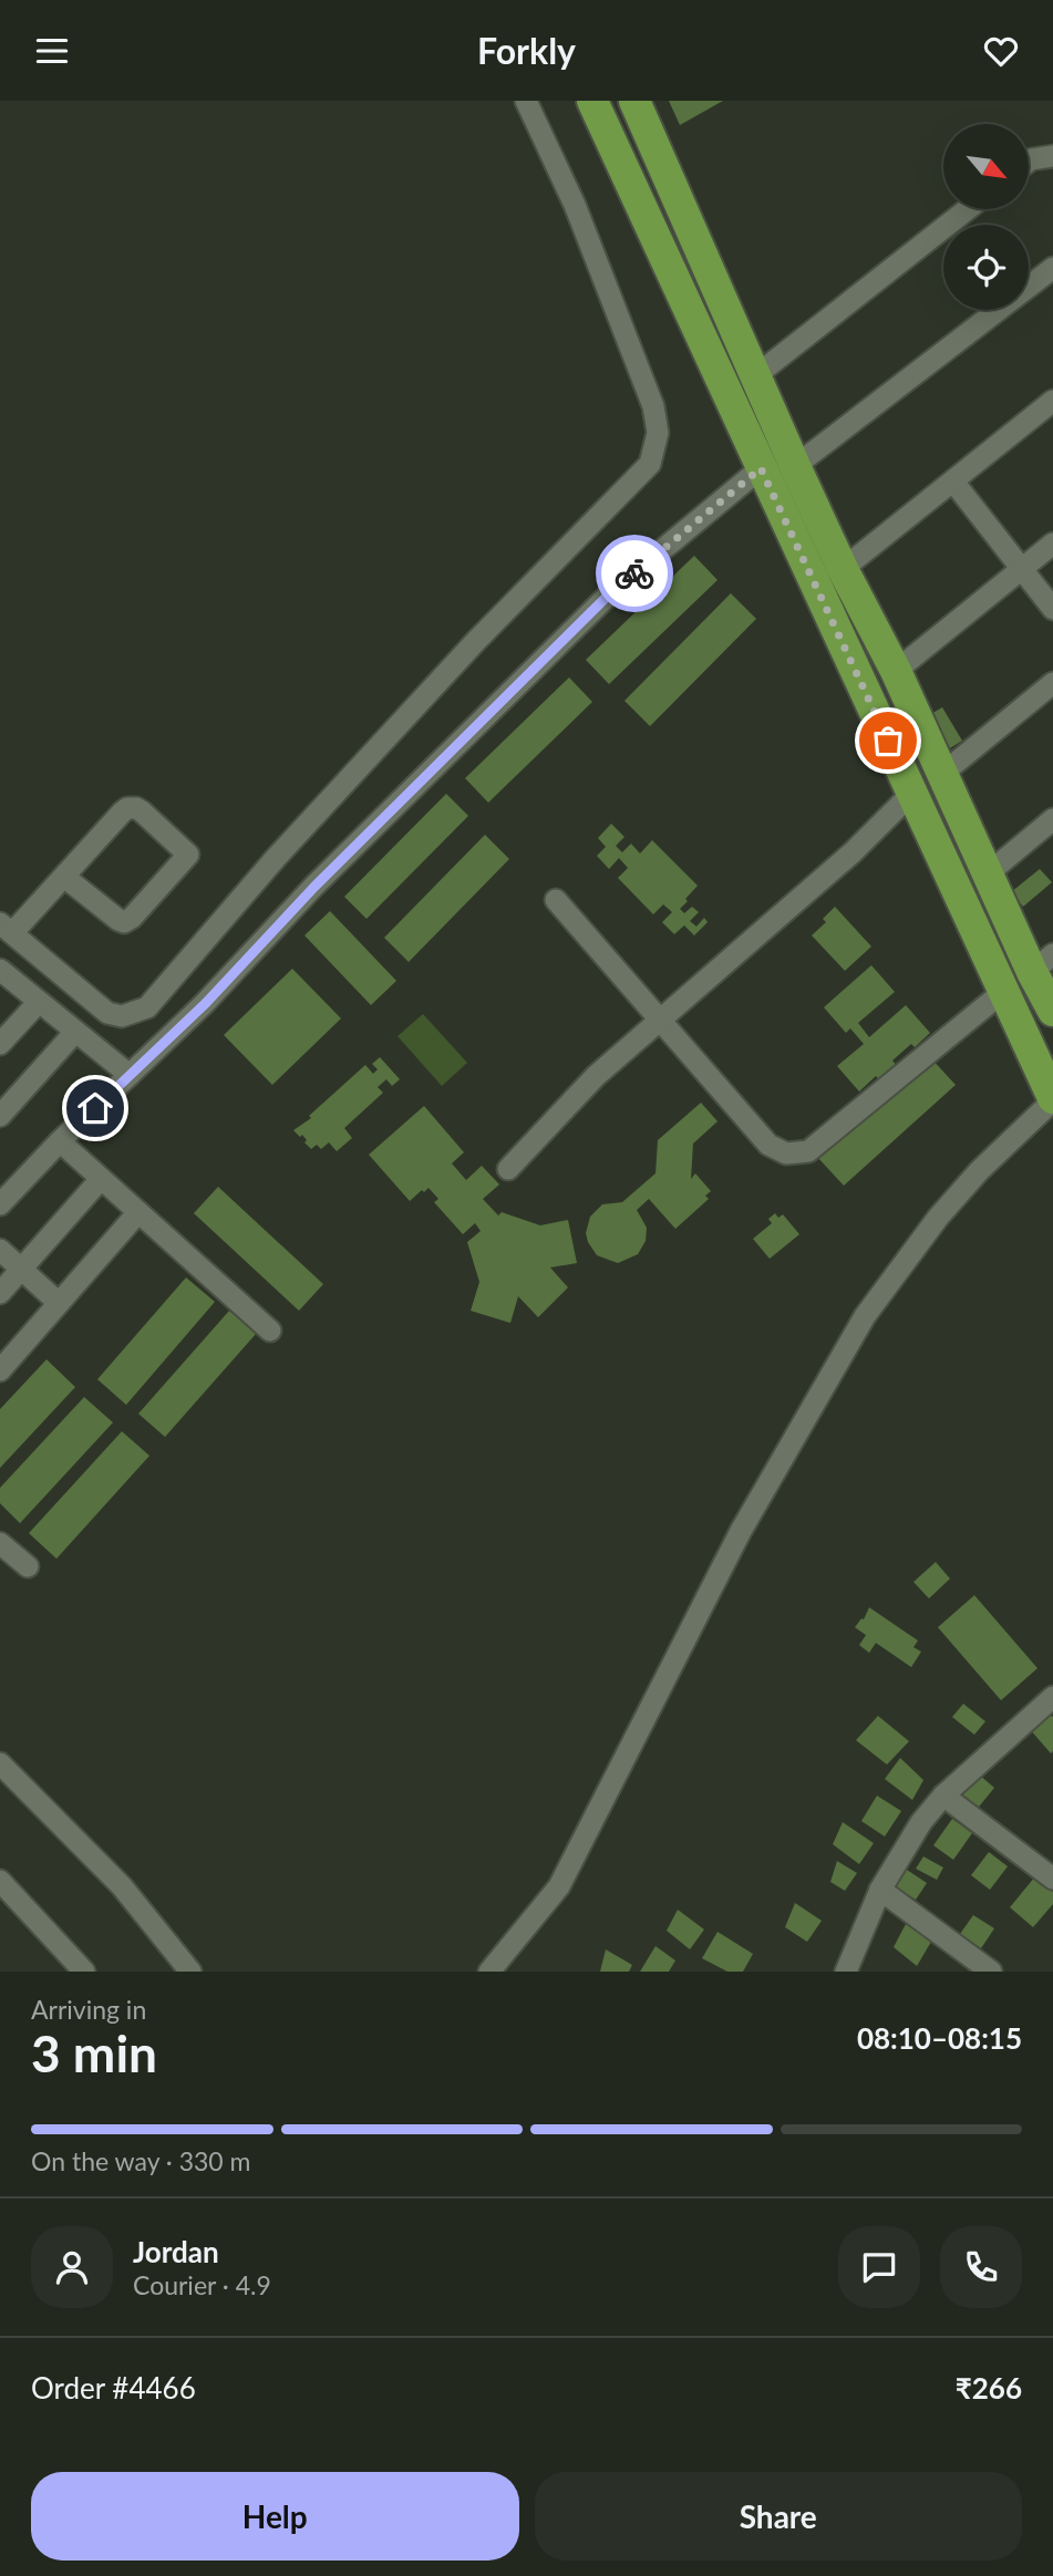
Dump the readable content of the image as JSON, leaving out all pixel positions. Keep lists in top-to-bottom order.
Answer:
{
  "north": "bottom right",
  "page": {
    "header": "Forkly",
    "heading": ["3 min", "Arriving in", "08:10–08:15"],
    "panel": [
      "Jordan",
      "Courier · 4.9",
      "Order #4466",
      "₹266"
    ],
    "bar": "On the way · 330 m",
    "buttons": ["Help", "Share"]
  }
}
